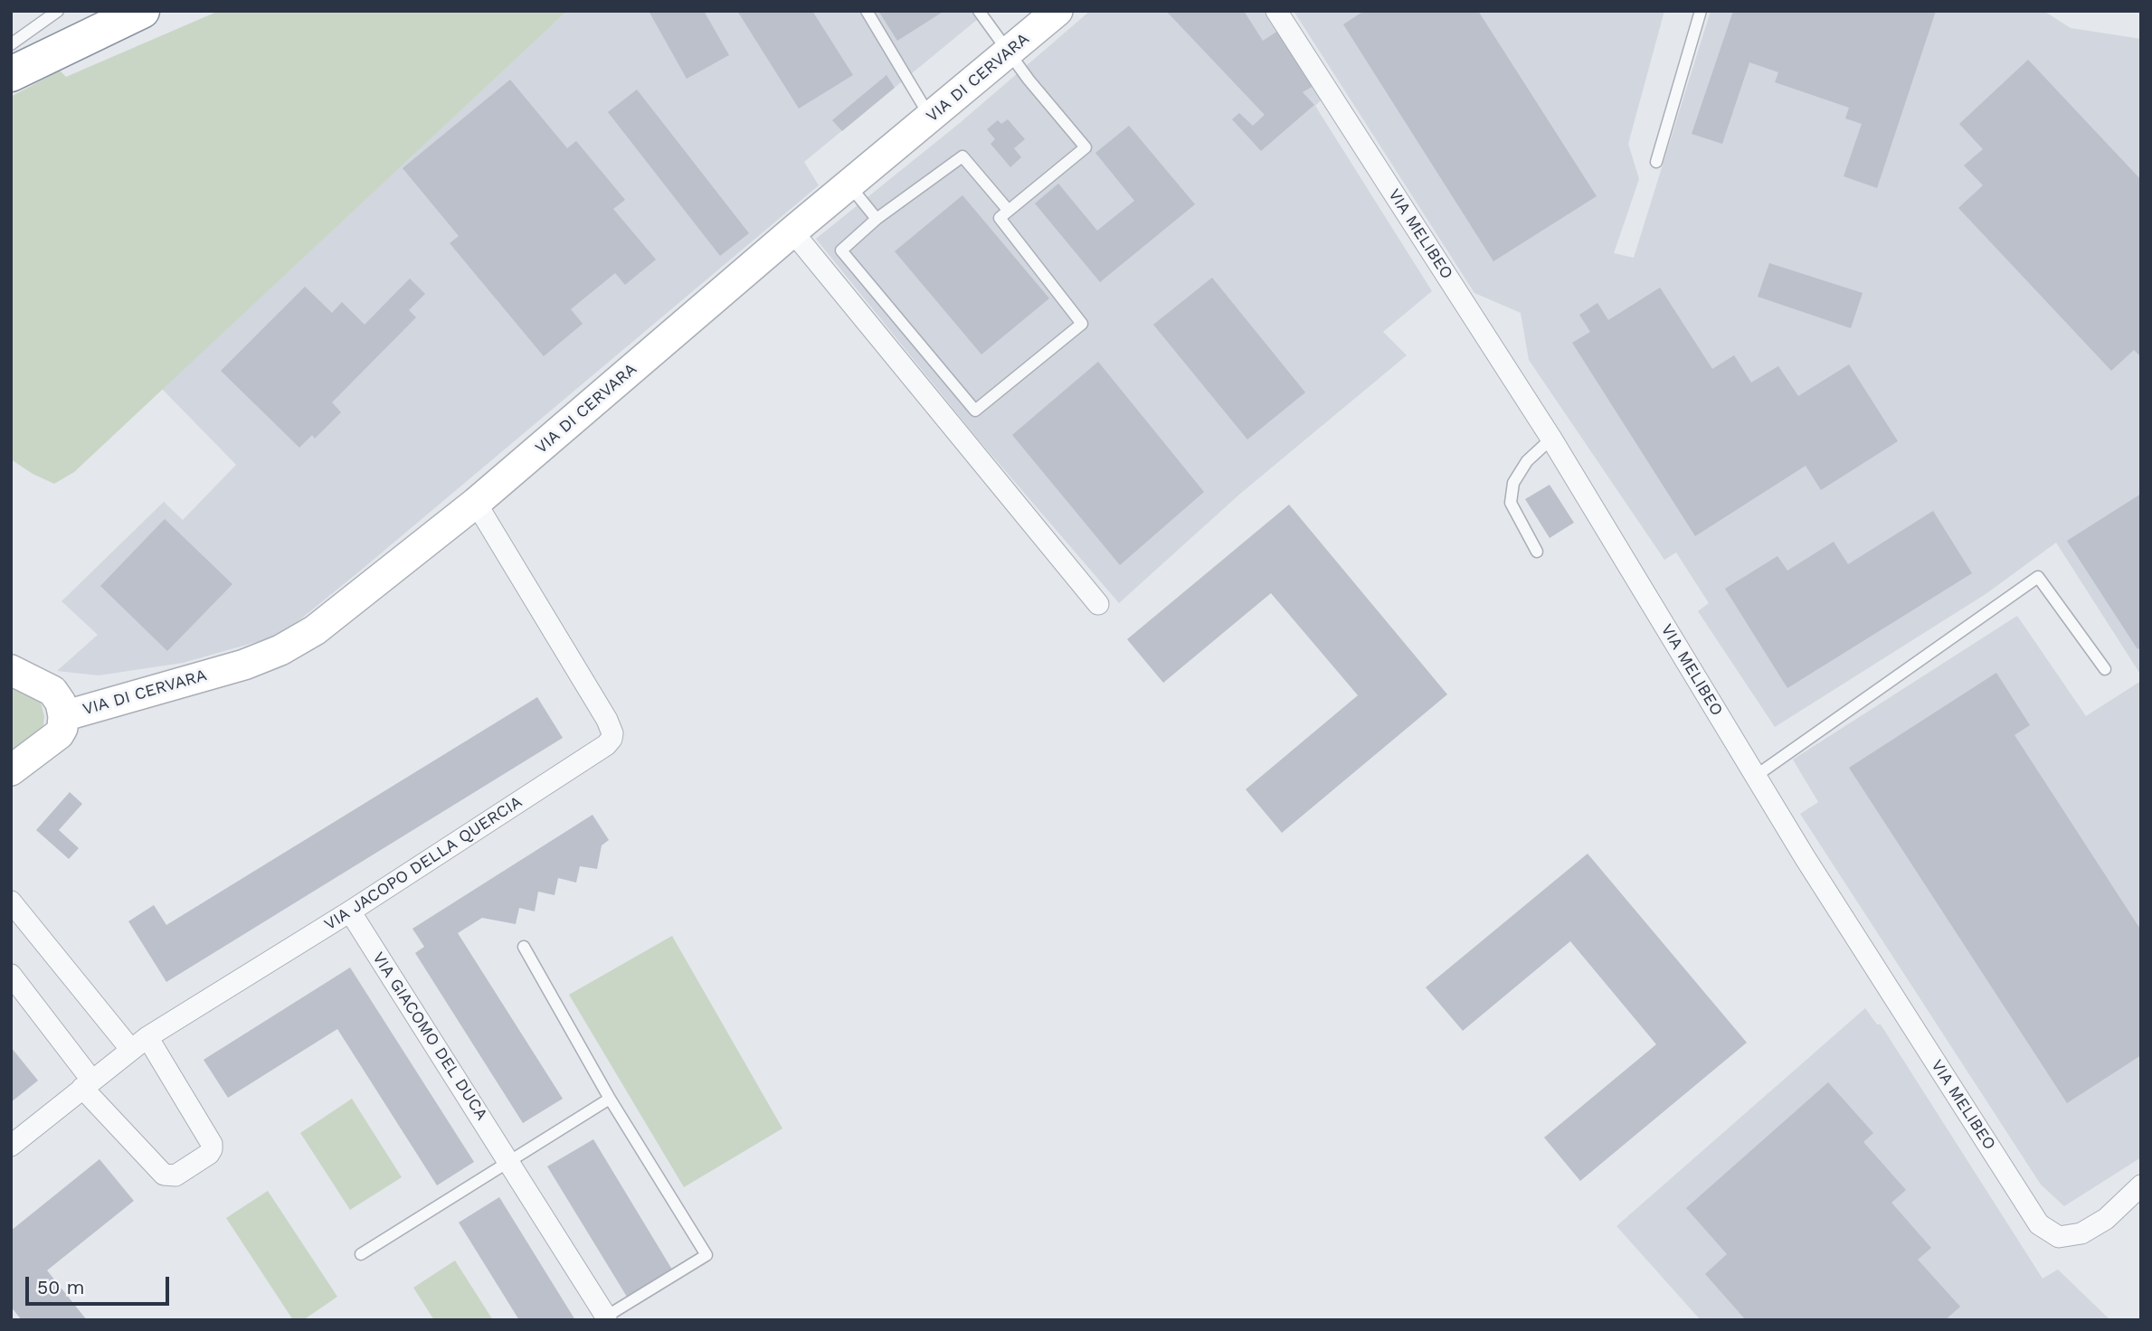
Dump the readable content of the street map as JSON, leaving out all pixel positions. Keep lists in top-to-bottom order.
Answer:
{
  "streets": {
    "street": [
      "VIA DI CERVARA",
      "VIA MELIBEO",
      "VIA JACOPO DELLA QUERCIA",
      "VIA GIACOMO DEL DUCA"
    ]
  },
  "crossings": [
    ["VIA DI CERVARA", "VIA JACOPO DELLA QUERCIA"],
    ["VIA JACOPO DELLA QUERCIA", "VIA GIACOMO DEL DUCA"]
  ],
  "scale_bar": "50 m"
}
